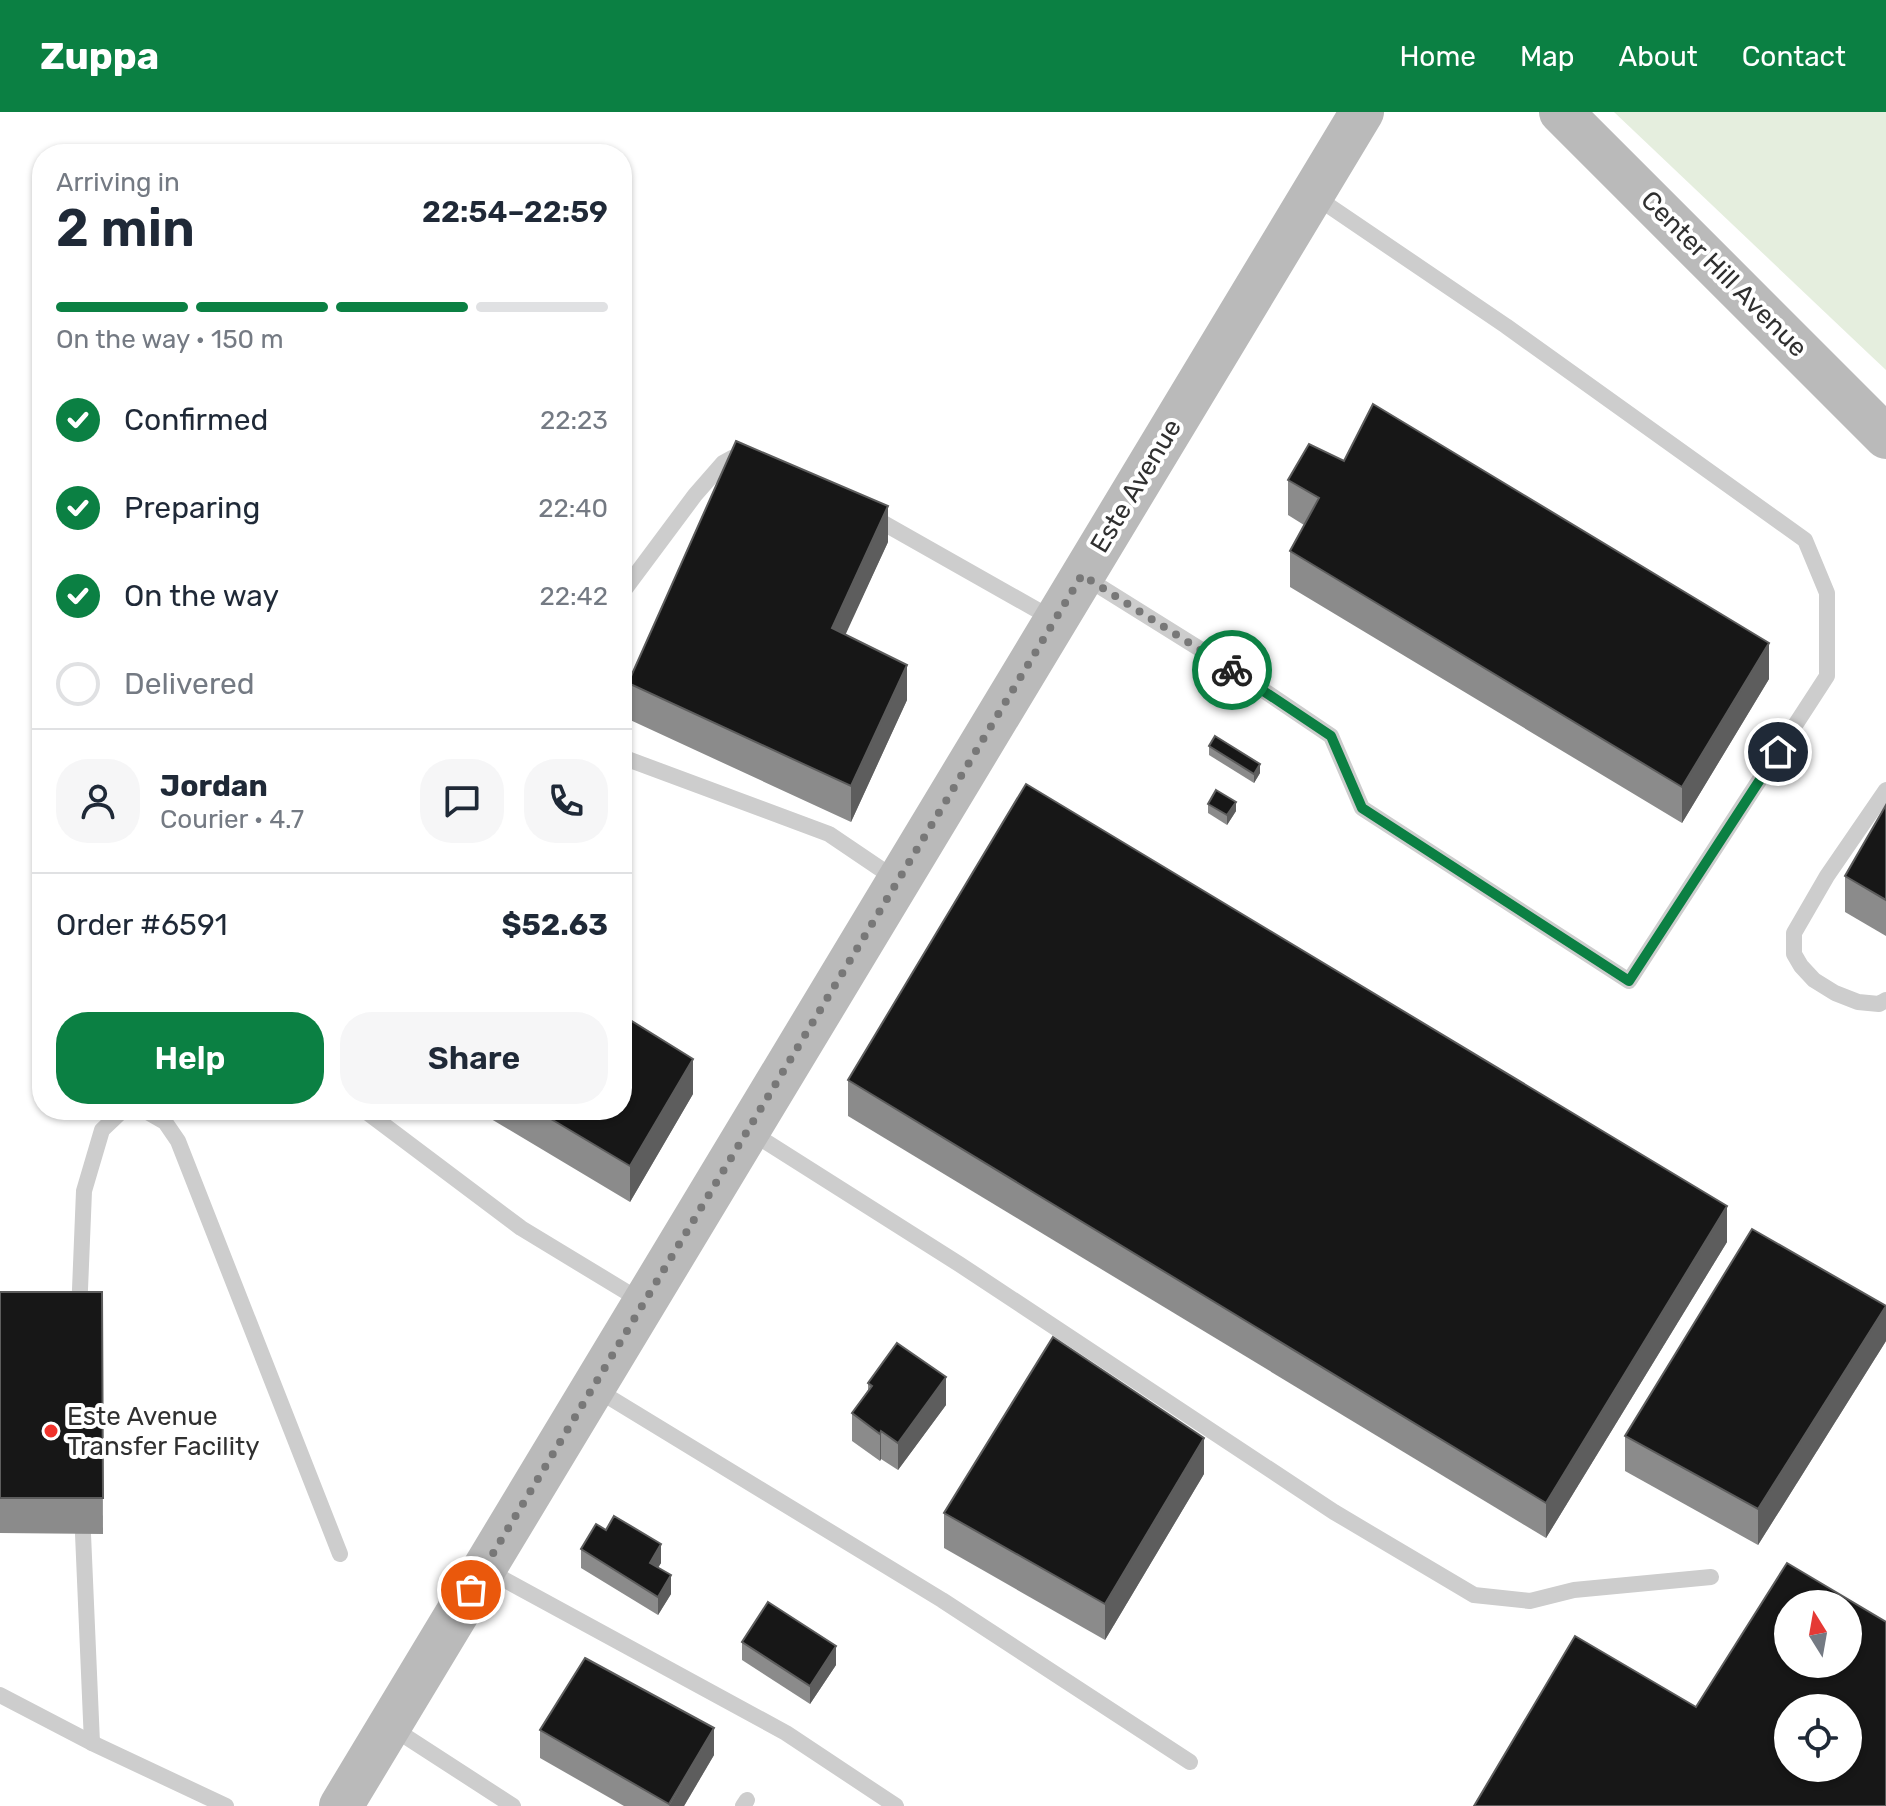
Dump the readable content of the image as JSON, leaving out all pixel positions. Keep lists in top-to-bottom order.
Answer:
{
  "streets": {
    "street": ["Center Hill Avenue", "Este Avenue"]
  },
  "places": ["Este Avenue Transfer Facility"],
  "north": "top",
  "page": {
    "header": "Zuppa",
    "nav": [
      "Home",
      "Map",
      "About",
      "Contact"
    ],
    "heading": ["2 min", "Arriving in", "22:54–22:59"],
    "panel": [
      "Jordan",
      "Courier · 4.7",
      "Order #6591",
      "$52.63"
    ],
    "bar": "On the way · 150 m",
    "list": [
      ["Confirmed", "22:23"],
      ["Preparing", "22:40"],
      ["On the way", "22:42"],
      "Delivered"
    ],
    "buttons": ["Help", "Share"]
  }
}
